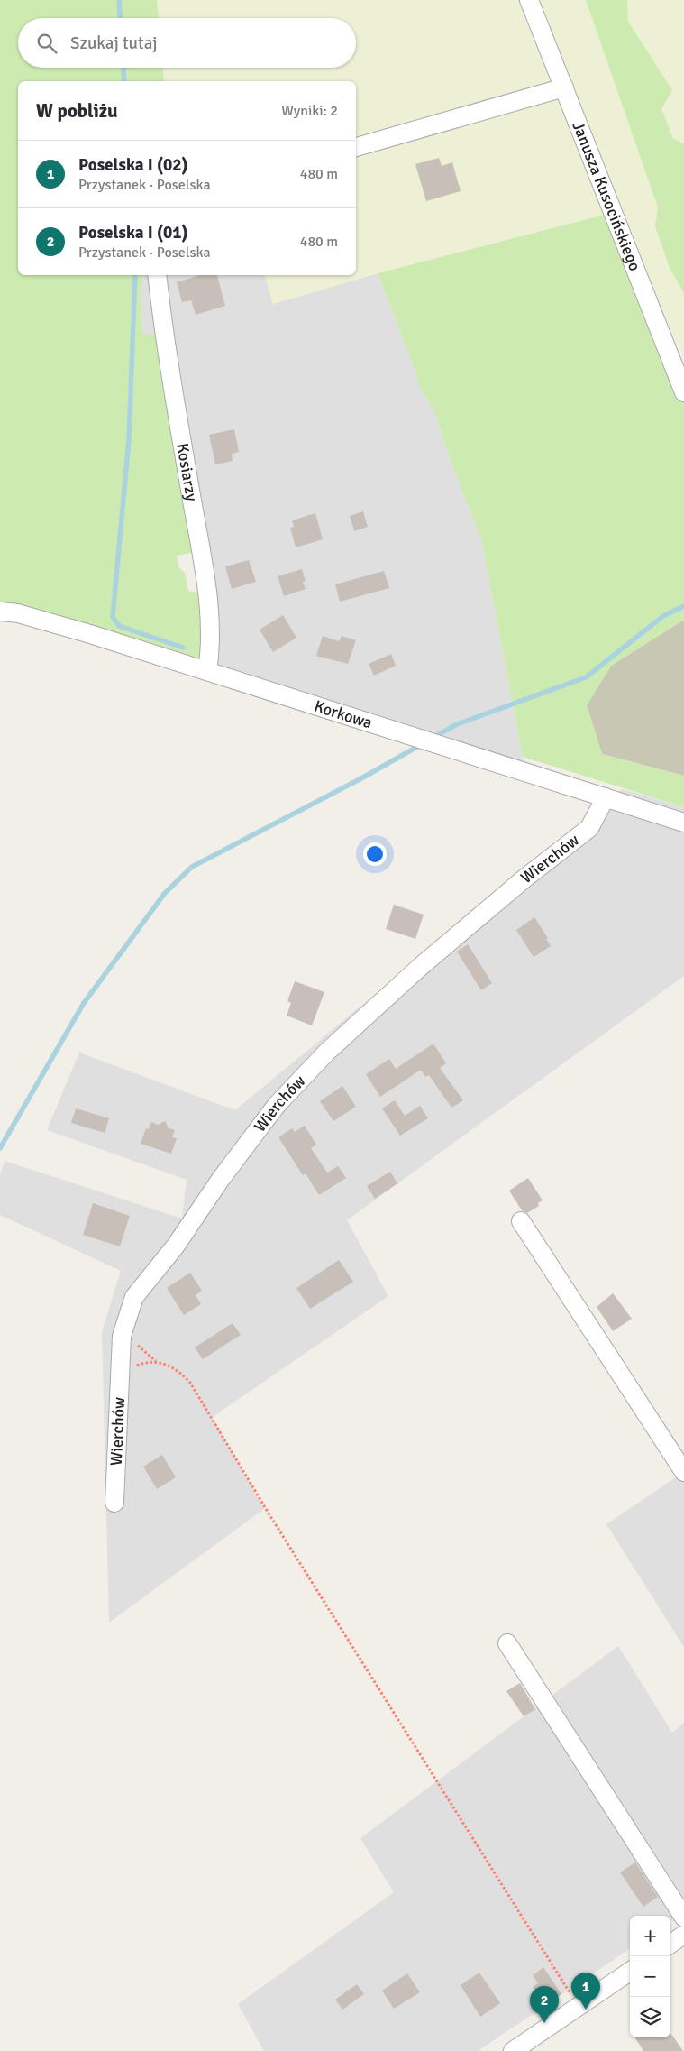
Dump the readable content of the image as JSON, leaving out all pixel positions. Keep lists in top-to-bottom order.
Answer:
{
  "streets": {
    "street": [
      "Janusza Kusocińskiego",
      "Kosiarzy",
      "Korkowa",
      "Wierchów"
    ]
  },
  "crossings": [
    ["Kosiarzy", "Korkowa"],
    ["Korkowa", "Wierchów"]
  ],
  "page": {
    "search": "Szukaj tutaj",
    "heading": ["W pobliżu", "Wyniki: 2"],
    "list": [
      {
        "mark": "1",
        "name": "Poselska I (02)",
        "note": "Przystanek · Poselska",
        "value": "480 m"
      },
      {
        "mark": "2",
        "name": "Poselska I (01)",
        "note": "Przystanek · Poselska",
        "value": "480 m"
      }
    ],
    "map_buttons": ["+", "−"],
    "pins": ["1", "2"]
  }
}
